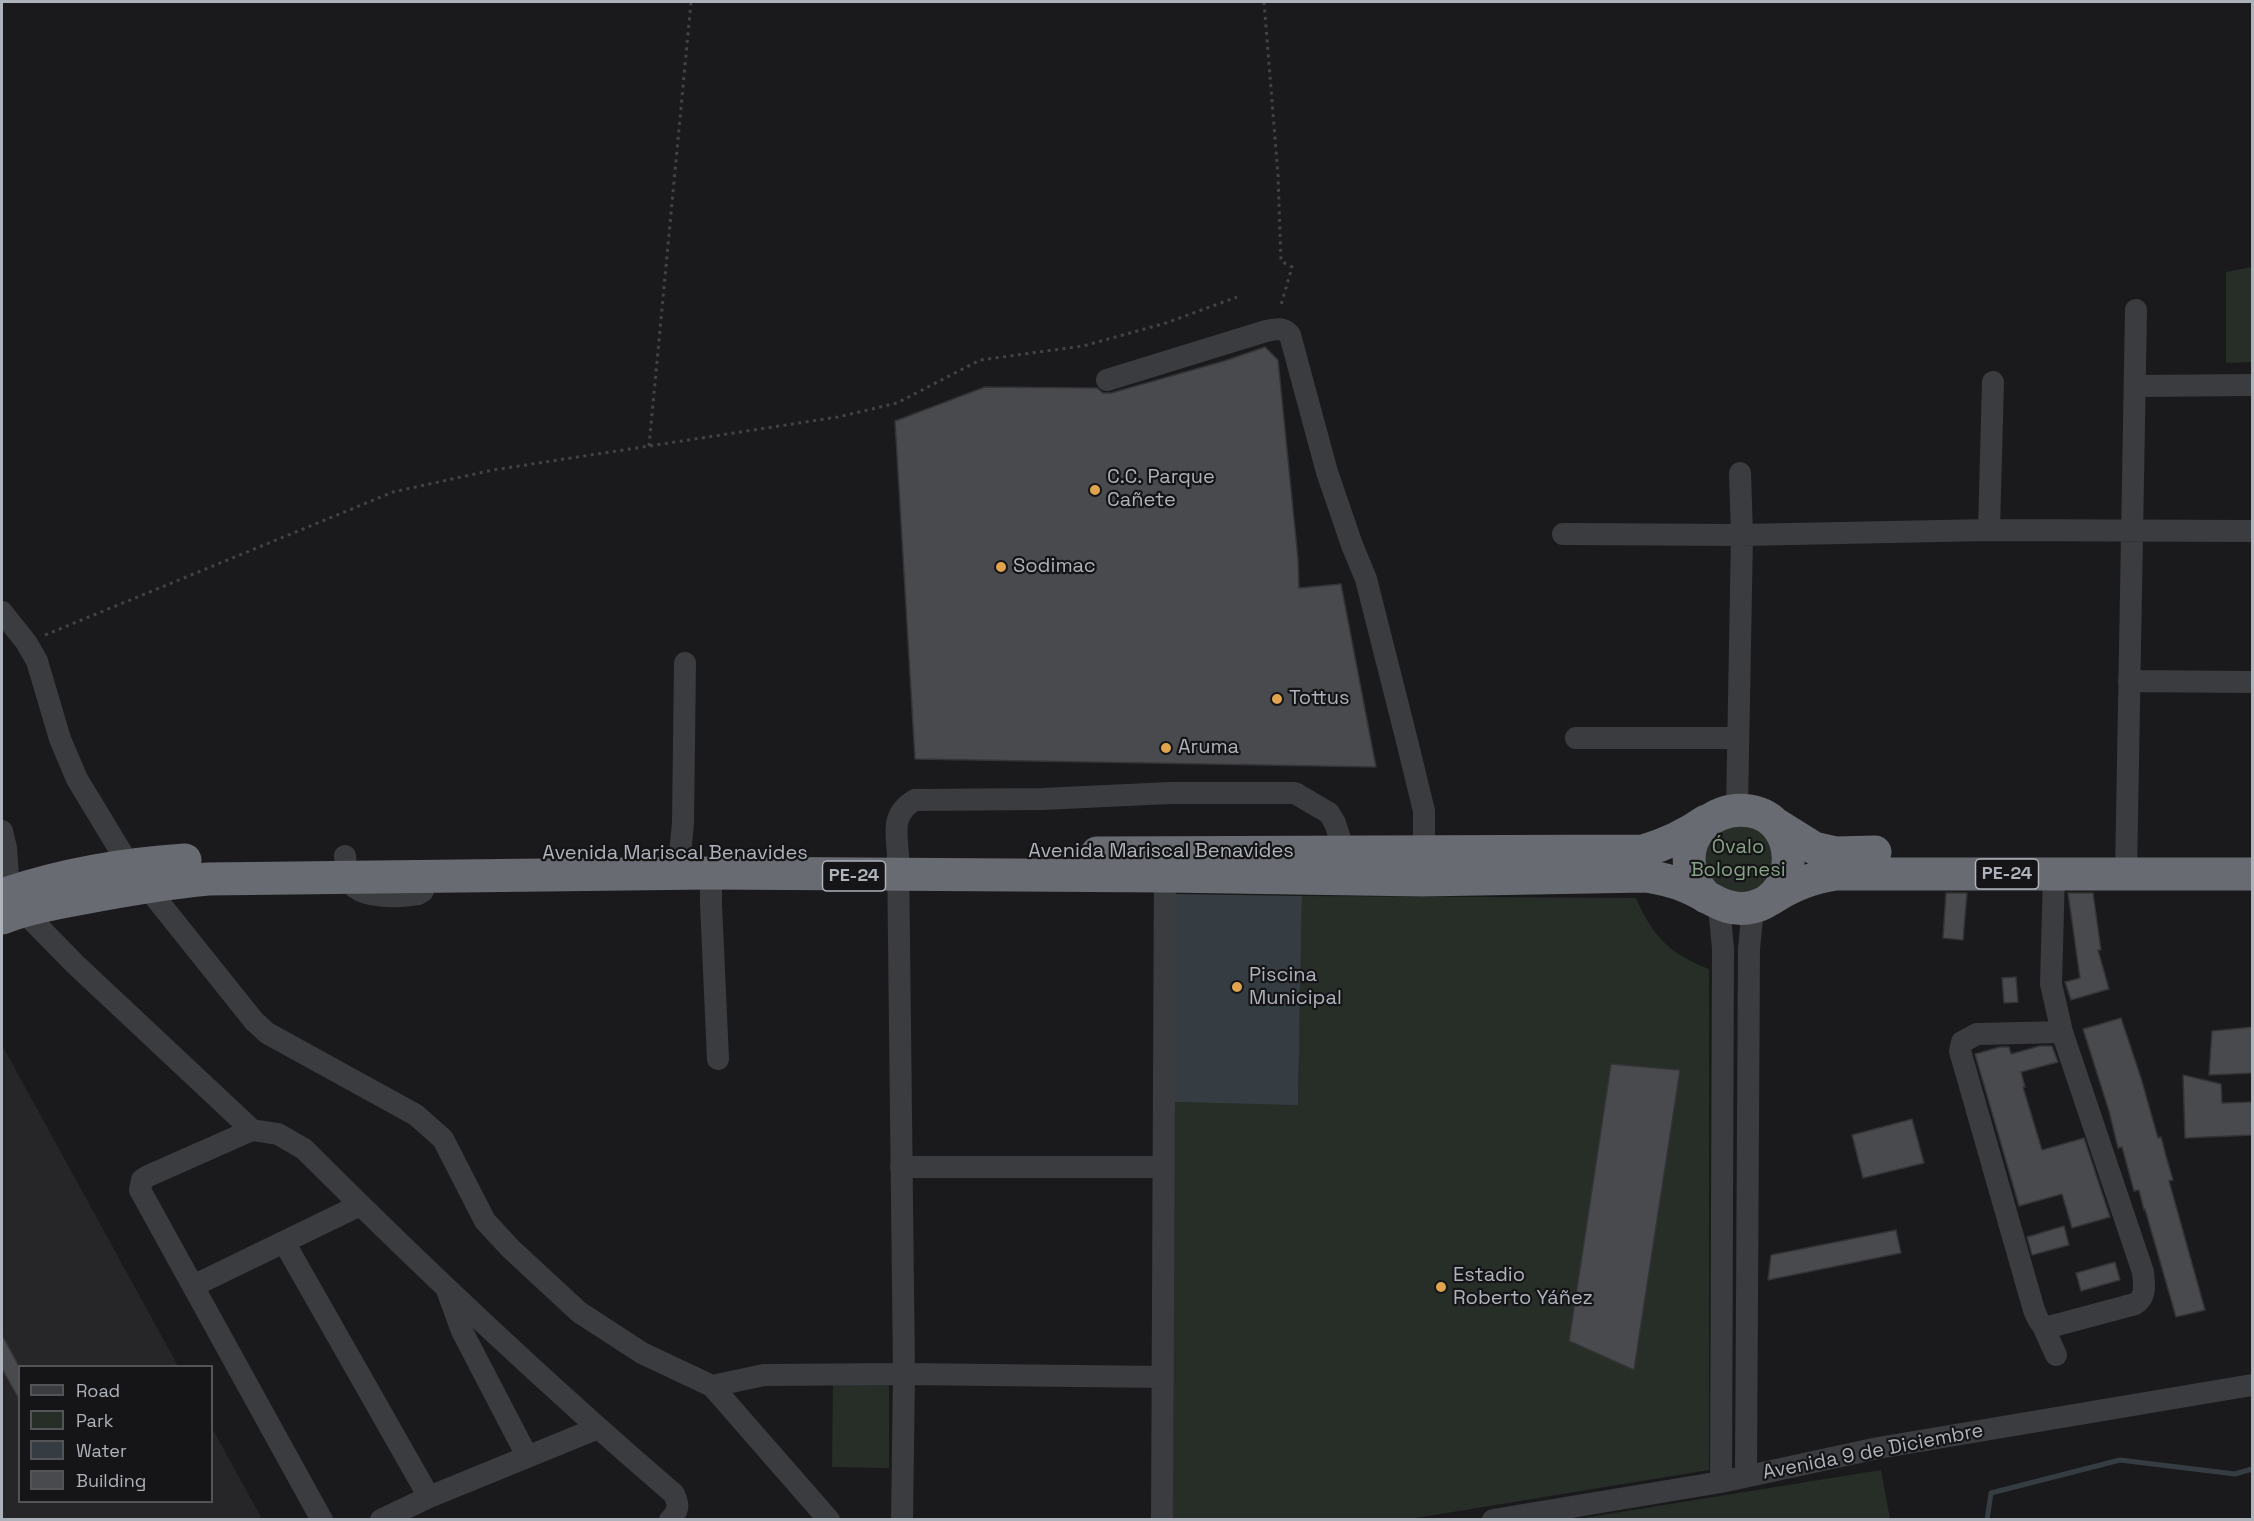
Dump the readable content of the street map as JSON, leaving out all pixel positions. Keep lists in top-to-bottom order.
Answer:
{
  "streets": {
    "highway": ["Avenida Mariscal Benavides", "PE-24"],
    "street": ["Avenida 9 de Diciembre"]
  },
  "crossings": [
    ["Avenida Mariscal Benavides", "PE-24"]
  ],
  "parks": ["Óvalo Bolognesi"],
  "places": [
    "C.C. Parque Cañete",
    "Sodimac",
    "Tottus",
    "Aruma",
    "Piscina Municipal",
    "Estadio Roberto Yáñez"
  ],
  "legend": [
    "Road",
    "Park",
    "Water",
    "Building"
  ]
}
